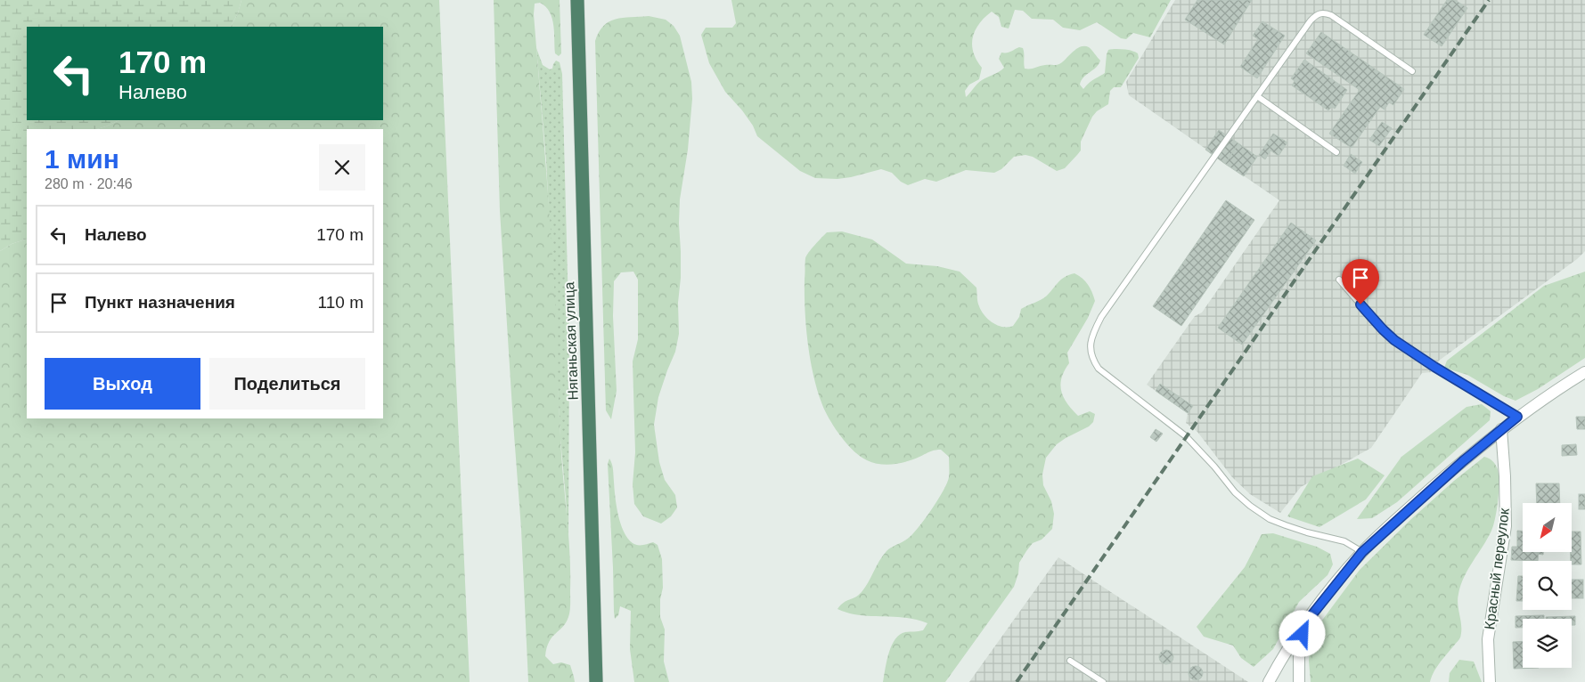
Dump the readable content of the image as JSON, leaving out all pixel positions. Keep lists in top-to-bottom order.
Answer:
{
  "streets": {
    "highway": ["Няганьская улица"],
    "street": ["Красный переулок"]
  },
  "north": "bottom left",
  "page": {
    "turn": ["170 m", "Налево"],
    "heading": ["1 мин", "280 m · 20:46"],
    "list": [
      {
        "name": "Налево",
        "value": "170 m"
      },
      {
        "name": "Пункт назначения",
        "value": "110 m"
      }
    ],
    "buttons": ["Выход", "Поделиться"]
  }
}
